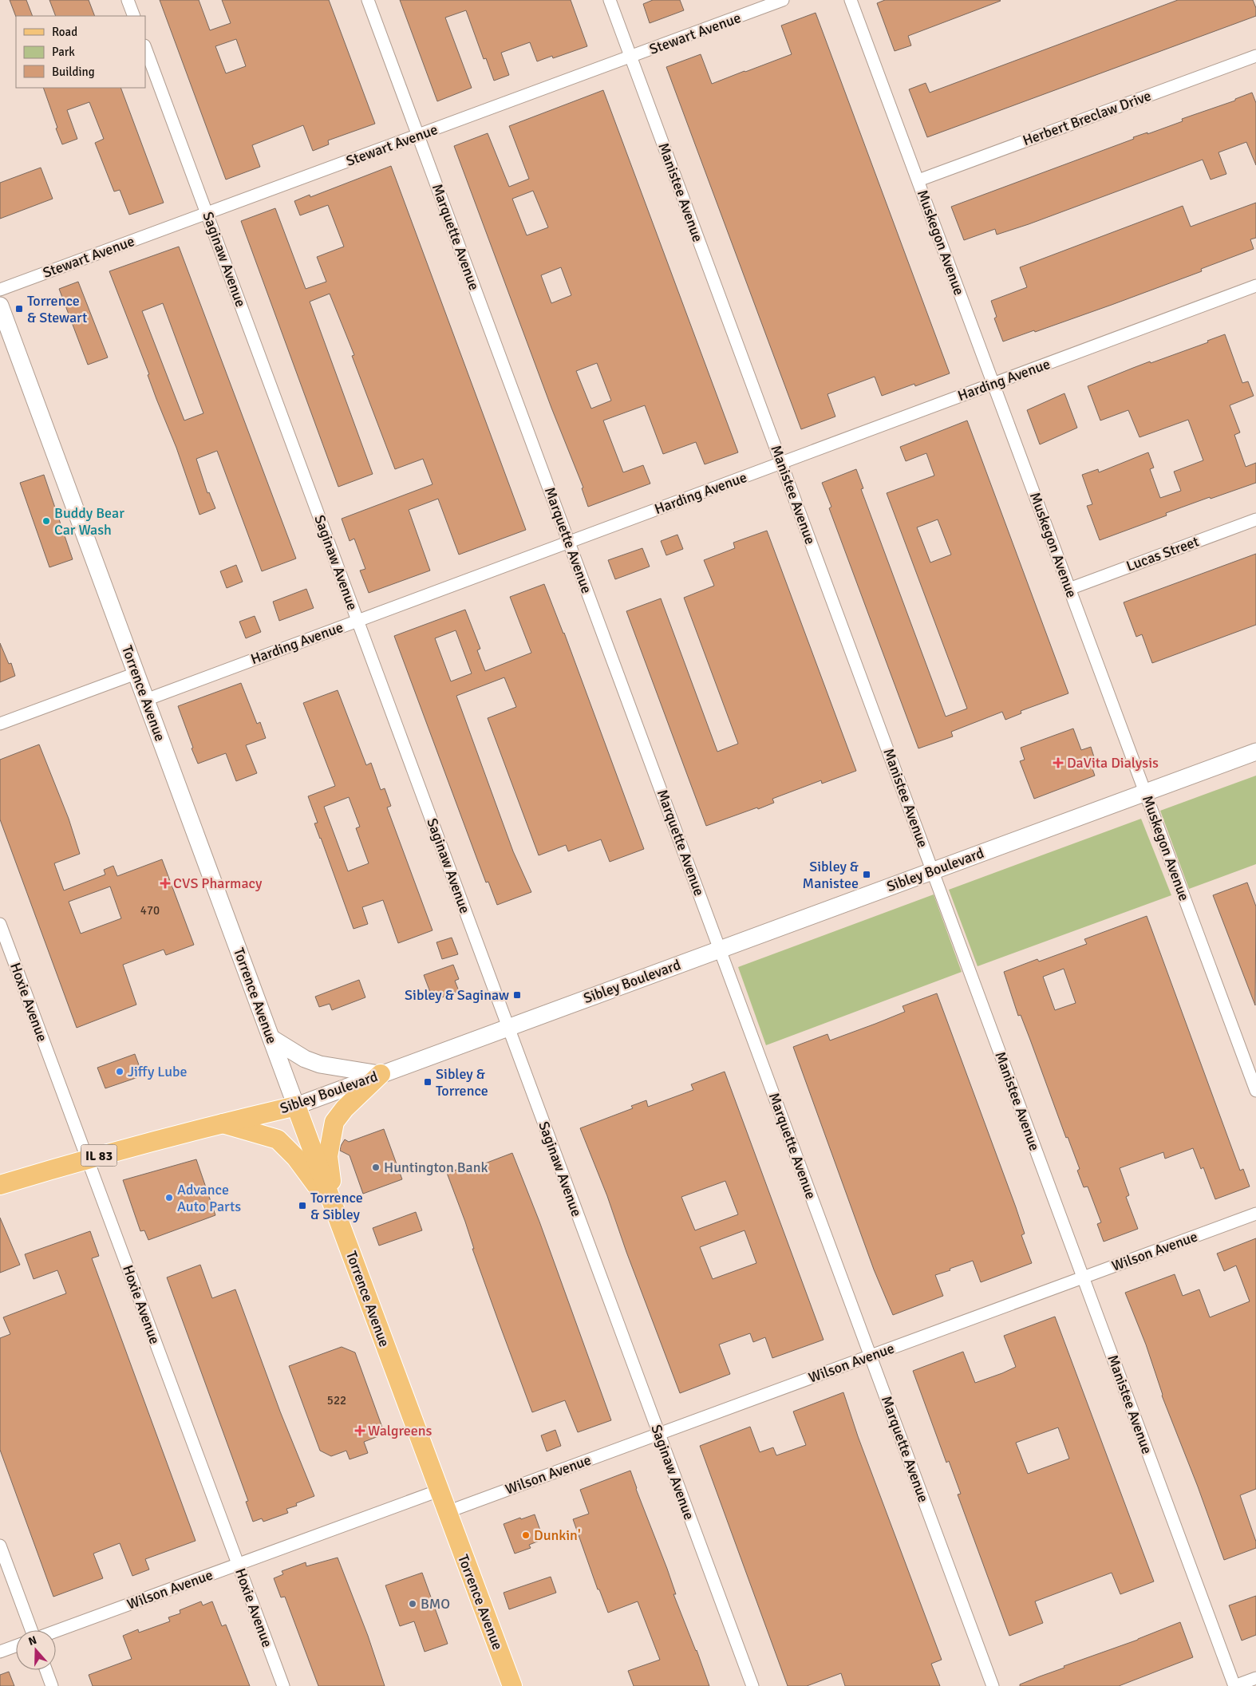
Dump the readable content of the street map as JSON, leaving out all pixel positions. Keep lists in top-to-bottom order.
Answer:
{
  "streets": {
    "main road": ["Torrence Avenue", "Sibley Boulevard", "IL 83"],
    "street": [
      "Stewart Avenue",
      "Herbert Breclaw Drive",
      "Manistee Avenue",
      "Marquette Avenue",
      "Muskegon Avenue",
      "Saginaw Avenue",
      "Harding Avenue",
      "Lucas Street",
      "Hoxie Avenue",
      "Wilson Avenue"
    ]
  },
  "crossings": [
    ["Stewart Avenue", "Manistee Avenue"],
    ["Stewart Avenue", "Marquette Avenue"],
    ["Stewart Avenue", "Saginaw Avenue"],
    ["Herbert Breclaw Drive", "Muskegon Avenue"],
    ["Manistee Avenue", "Harding Avenue"],
    ["Manistee Avenue", "Sibley Boulevard"],
    ["Manistee Avenue", "Wilson Avenue"],
    ["Marquette Avenue", "Harding Avenue"],
    ["Marquette Avenue", "Sibley Boulevard"],
    ["Marquette Avenue", "Wilson Avenue"],
    ["Muskegon Avenue", "Harding Avenue"],
    ["Muskegon Avenue", "Lucas Street"],
    ["Muskegon Avenue", "Sibley Boulevard"],
    ["Saginaw Avenue", "Harding Avenue"],
    ["Saginaw Avenue", "Sibley Boulevard"],
    ["Saginaw Avenue", "Wilson Avenue"],
    ["Harding Avenue", "Torrence Avenue"],
    ["Torrence Avenue", "Sibley Boulevard"],
    ["Torrence Avenue", "Wilson Avenue"],
    ["Sibley Boulevard", "Hoxie Avenue"],
    ["Hoxie Avenue", "Wilson Avenue"]
  ],
  "places": {
    "transit": [
      "Torrence & Stewart",
      "Sibley & Manistee",
      "Sibley & Saginaw",
      "Sibley & Torrence",
      "Torrence & Sibley"
    ],
    "other": [
      "Buddy Bear Car Wash",
      "Jiffy Lube",
      "Huntington Bank",
      "Advance Auto Parts",
      "Dunkin'",
      "BMO"
    ],
    "health": ["DaVita Dialysis", "CVS Pharmacy", "Walgreens"]
  },
  "house_numbers": ["470", "522"],
  "legend": ["Road", "Park", "Building"],
  "north": "top"
}
